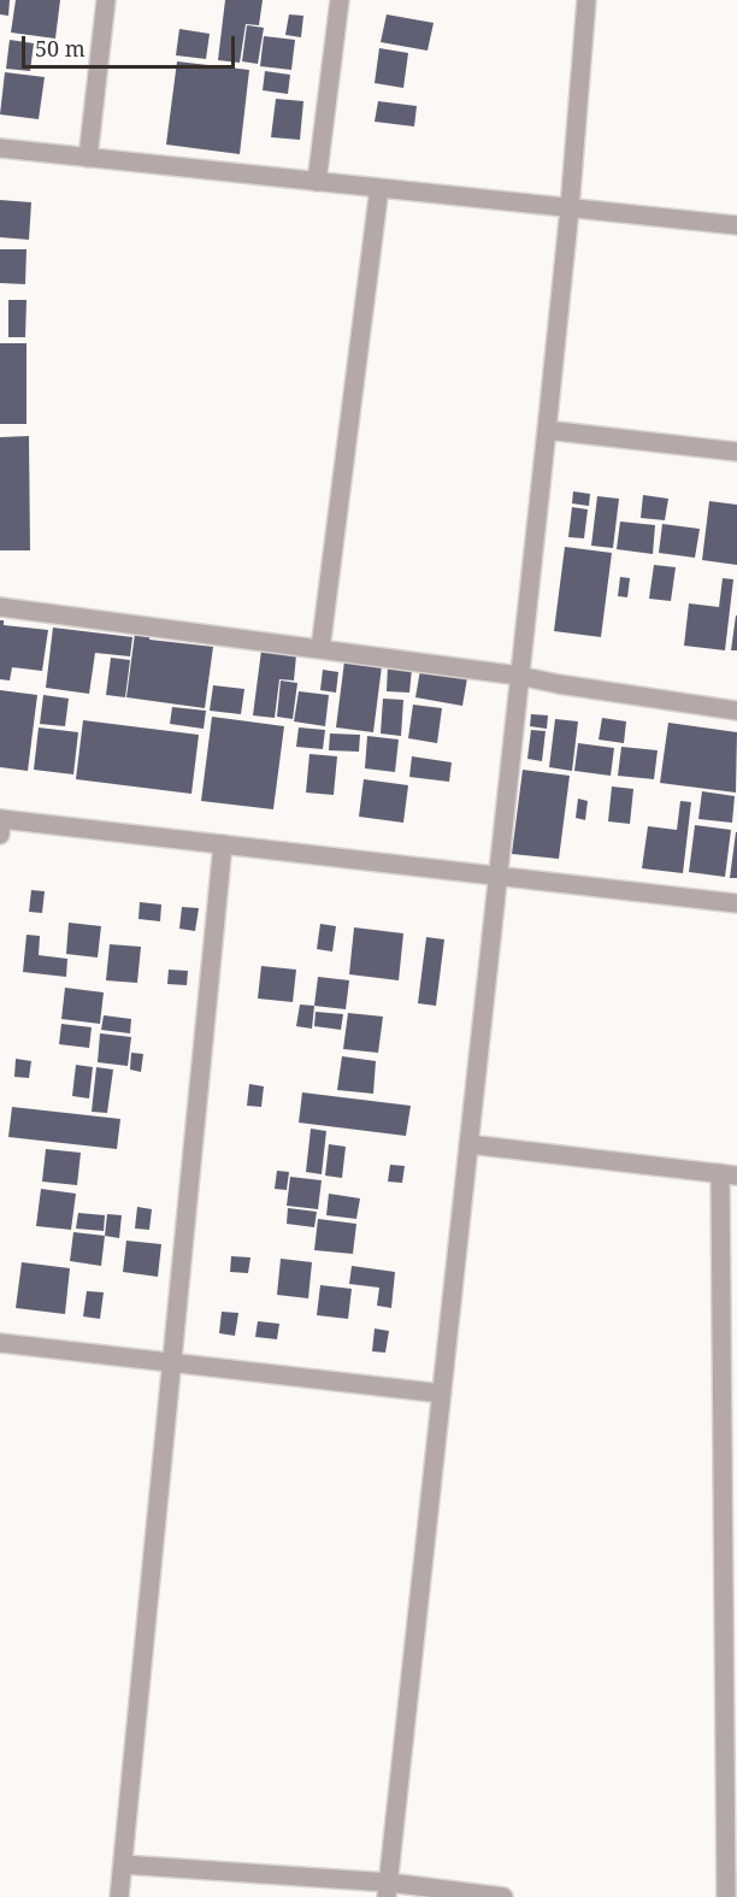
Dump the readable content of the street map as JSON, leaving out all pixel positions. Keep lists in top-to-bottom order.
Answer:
{
  "scale_bar": "50 m"
}
